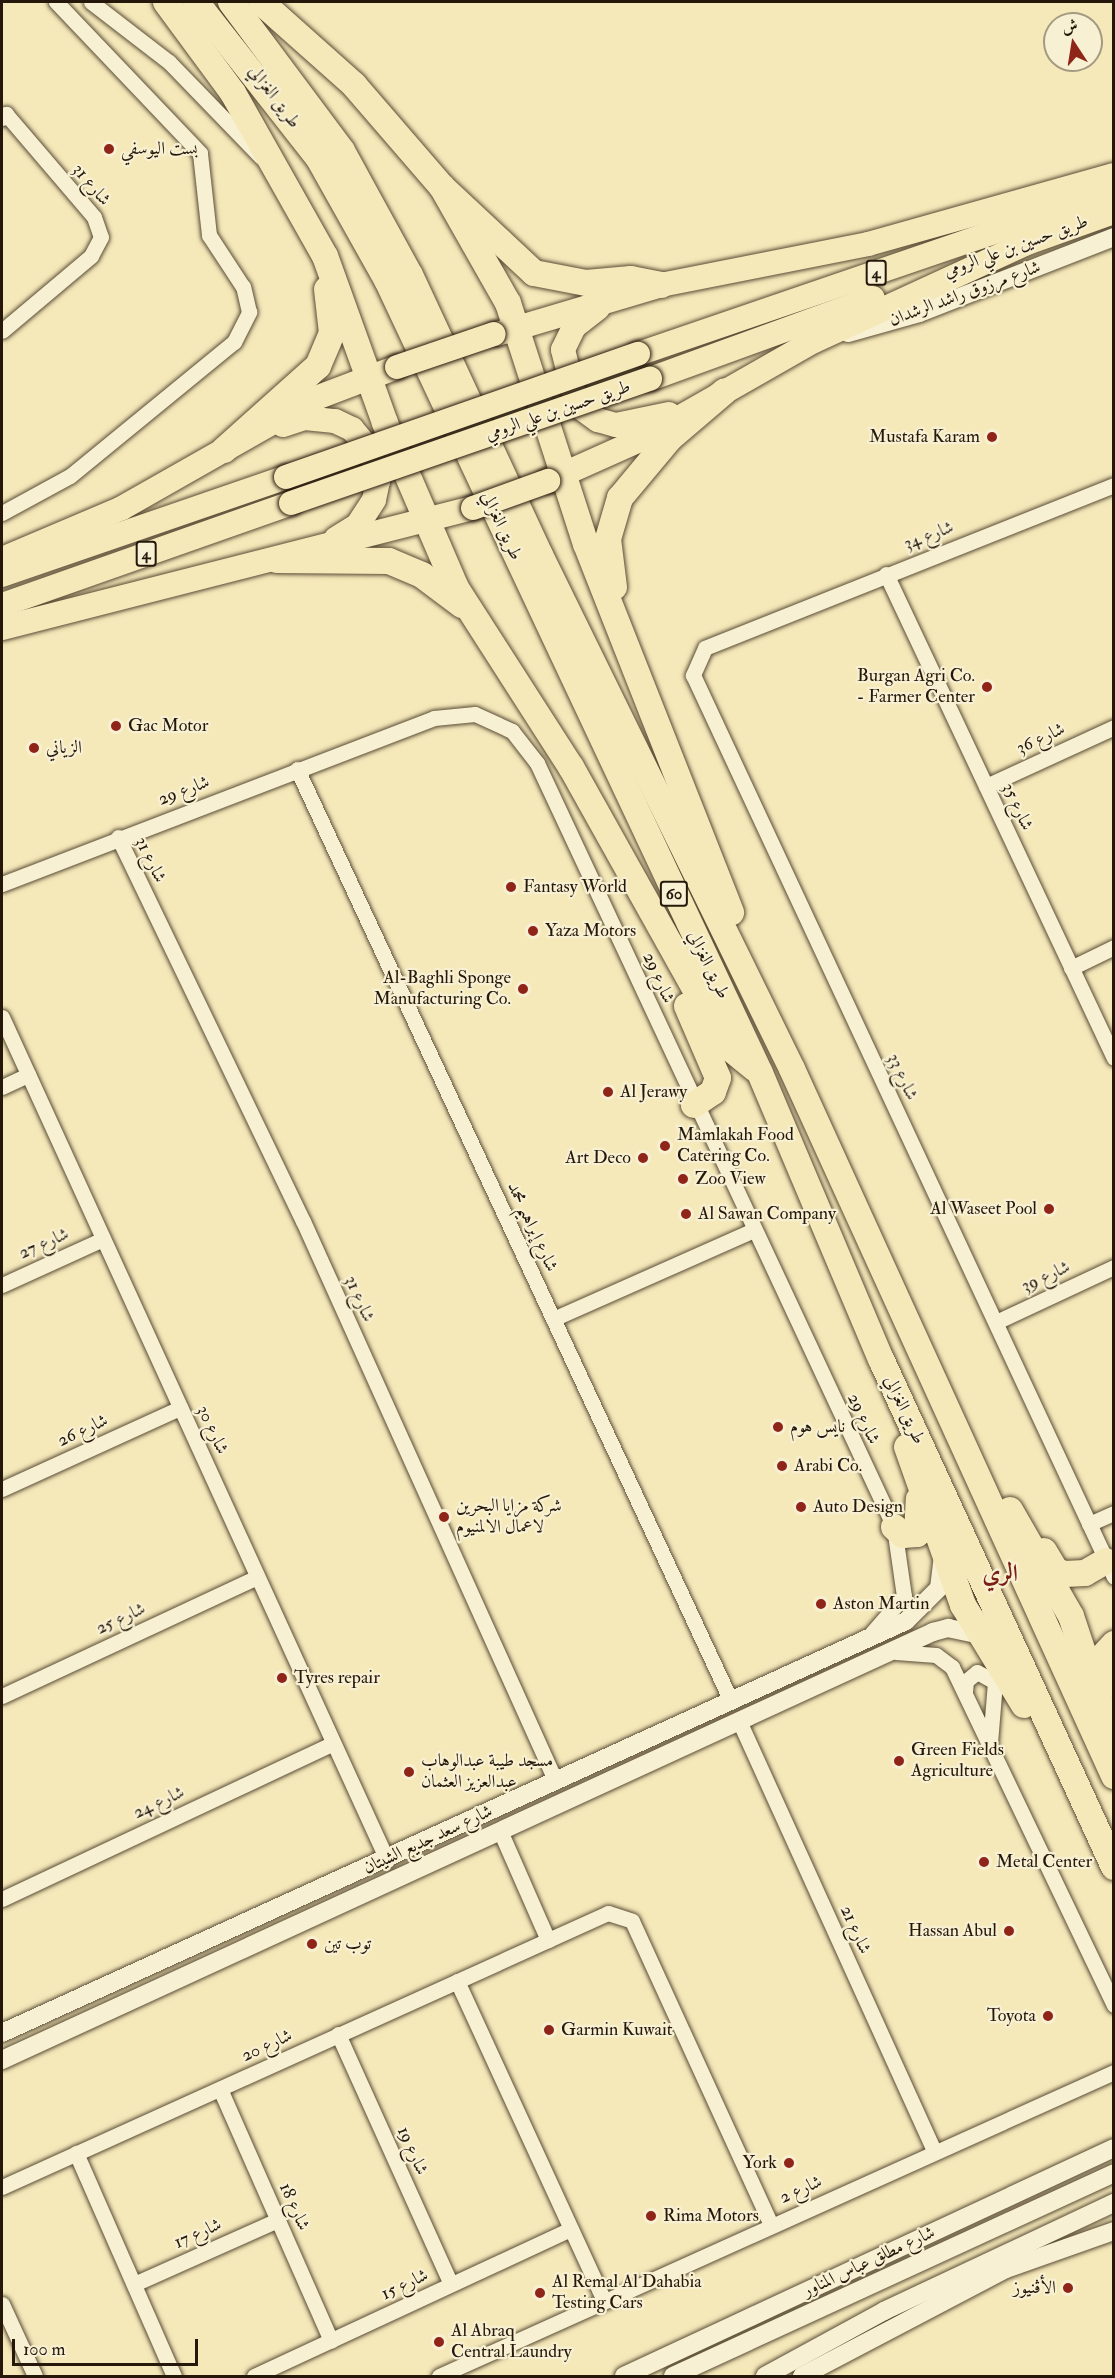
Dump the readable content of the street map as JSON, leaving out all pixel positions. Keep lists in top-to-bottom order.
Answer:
{
  "streets": {
    "highway": [
      "طريق الغزالي",
      "طريق حسين بن علي الرومي",
      "4",
      "60"
    ],
    "street": [
      "شارع 31",
      "شارع مرزوق راشد الرشدان",
      "شارع 34",
      "شارع 36",
      "شارع 29",
      "شارع 35",
      "شارع 33",
      "شارع إبراهيم محمد",
      "شارع 27",
      "شارع 39",
      "شارع 30",
      "شارع 26",
      "شارع 25",
      "شارع 24",
      "شارع سعد جديع الشيتان",
      "شارع 21",
      "شارع 20",
      "شارع 19",
      "شارع 2",
      "شارع 18",
      "شارع 17",
      "شارع مطلق عباس المناور",
      "شارع 15"
    ]
  },
  "crossings": [
    ["شارع 31", "شارع 29"],
    ["شارع 31", "شارع سعد جديع الشيتان"],
    ["شارع 34", "شارع 35"],
    ["شارع 34", "شارع 33"],
    ["شارع 36", "شارع 35"],
    ["شارع 29", "شارع إبراهيم محمد"],
    ["شارع 29", "شارع سعد جديع الشيتان"],
    ["شارع 33", "شارع 39"],
    ["شارع إبراهيم محمد", "شارع سعد جديع الشيتان"],
    ["شارع 27", "شارع 30"],
    ["شارع 30", "شارع 26"],
    ["شارع 30", "شارع 25"],
    ["شارع 30", "شارع 24"],
    ["شارع 30", "شارع سعد جديع الشيتان"],
    ["شارع سعد جديع الشيتان", "شارع 21"],
    ["شارع 21", "شارع 2"],
    ["شارع 20", "شارع 19"],
    ["شارع 20", "شارع 2"],
    ["شارع 20", "شارع 18"],
    ["شارع 19", "شارع 15"],
    ["شارع 18", "شارع 17"],
    ["شارع 18", "شارع 15"]
  ],
  "districts": ["الري"],
  "places": [
    "بست اليوسفي",
    "Mustafa Karam",
    "Burgan Agri Co. - Farmer Center",
    "Gac Motor",
    "الزياني",
    "Fantasy World",
    "Yaza Motors",
    "Al-Baghli Sponge Manufacturing Co.",
    "Al Jerawy",
    "Mamlakah Food Catering Co.",
    "Art Deco",
    "Zoo View",
    "Al Waseet Pool",
    "Al Sawan Company",
    "نايس هوم",
    "Arabi Co.",
    "Auto Design",
    "شركة مزايا البحرين لاعمال الالمنيوم",
    "Aston Martin",
    "Tyres repair",
    "Green Fields Agriculture",
    "مسجد طيبة عبدالوهاب عبدالعزيز العثمان",
    "Metal Center",
    "Hassan Abul",
    "توب تين",
    "Toyota",
    "Garmin Kuwait",
    "York",
    "Rima Motors",
    "الأڤنيوز",
    "Al Remal Al Dahabia Testing Cars",
    "Al Abraq Central Laundry"
  ],
  "scale_bar": "100 m",
  "north": "top"
}
